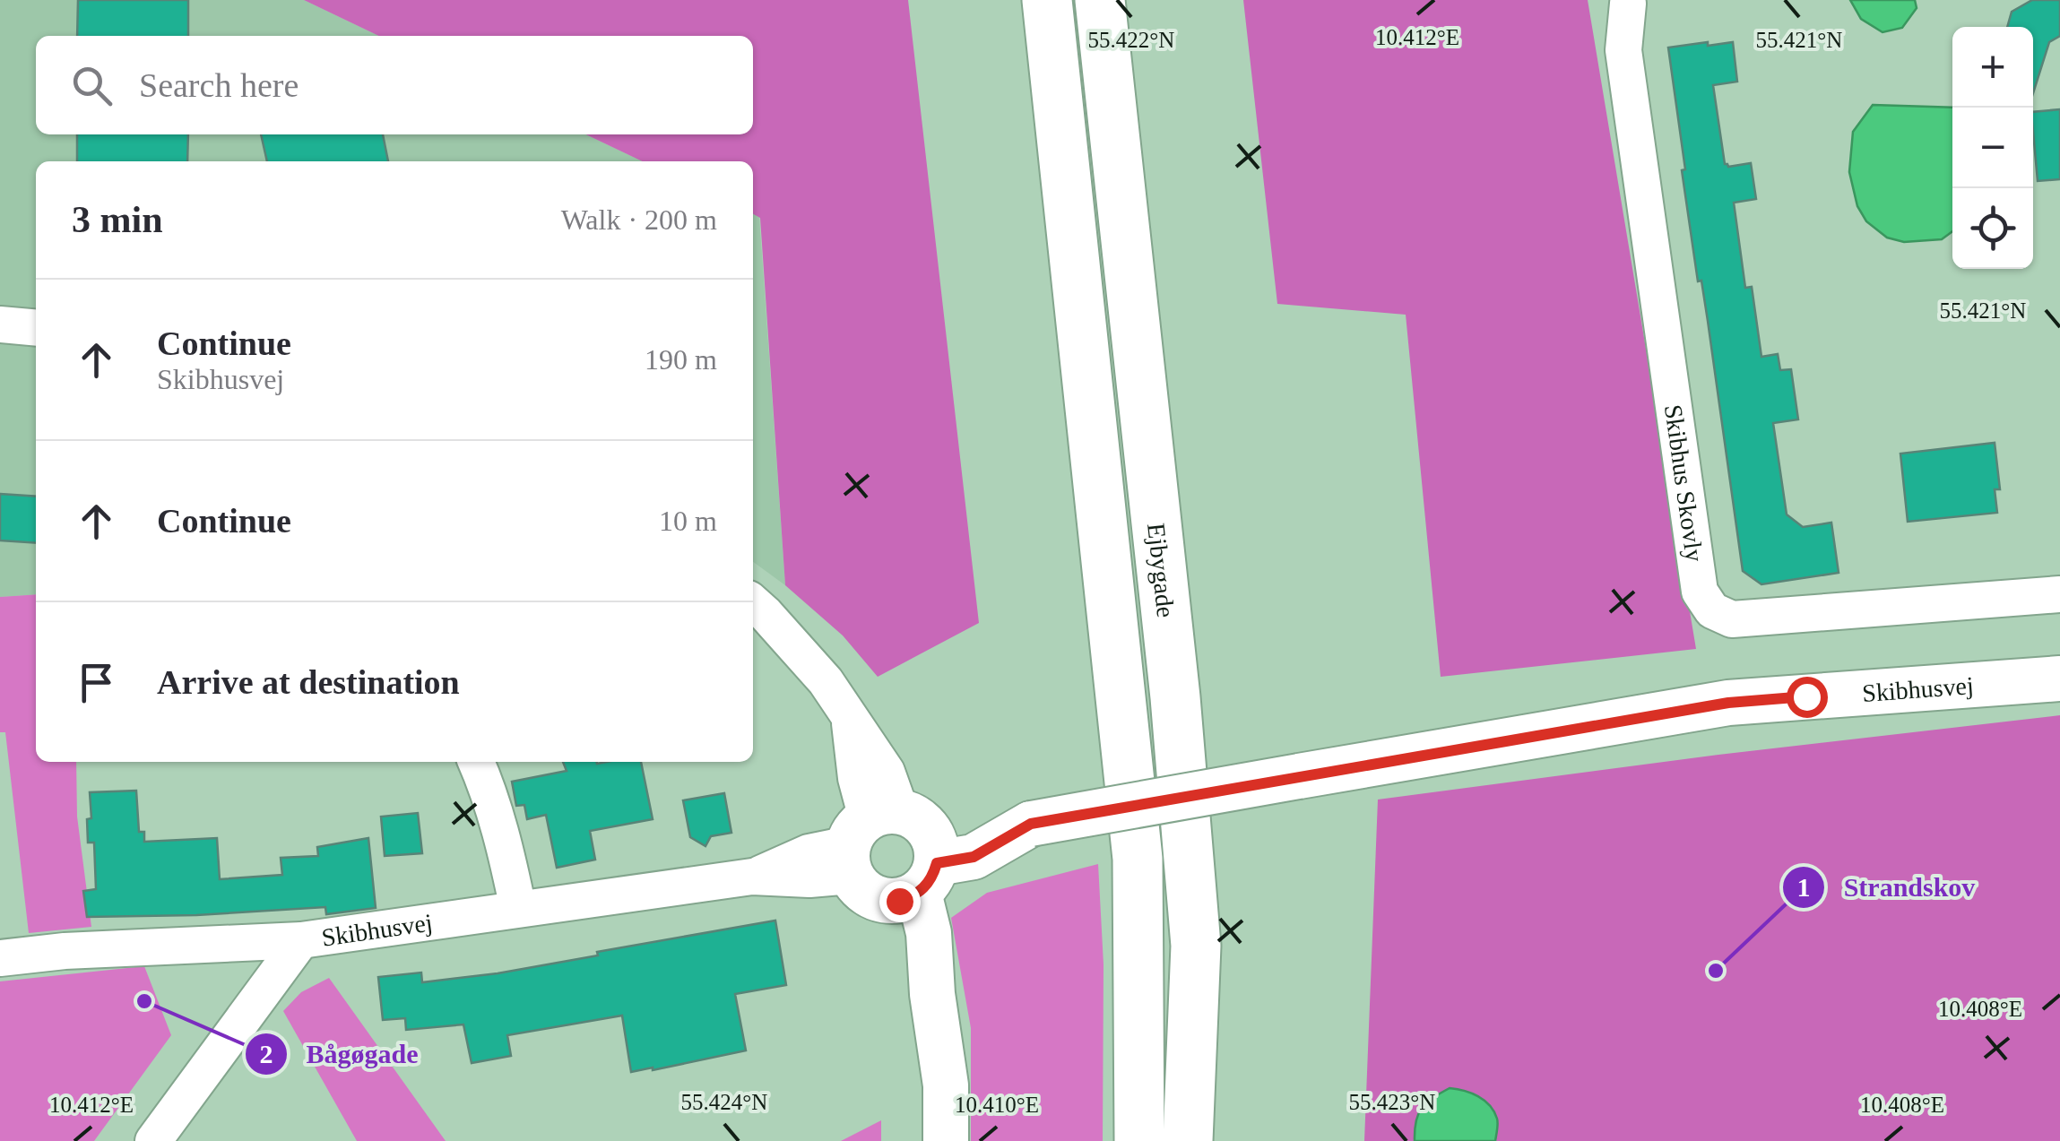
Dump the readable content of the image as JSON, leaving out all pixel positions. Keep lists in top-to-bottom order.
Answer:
{
  "streets": {
    "main road": ["Ejbygade"],
    "street": ["Skibhus Skovly", "Skibhusvej"]
  },
  "places": ["Strandskov", "Bågøgade"],
  "page": {
    "map_buttons": ["+", "−"],
    "search": "Search here",
    "heading": ["3 min", "Walk · 200 m"],
    "list": [
      ["Continue", "Skibhusvej", "190 m"],
      ["Continue", "10 m"],
      "Arrive at destination"
    ]
  },
  "coordinates": [
    "10.412°E",
    "55.421°N",
    "55.422°N",
    "10.408°E",
    "55.424°N",
    "55.423°N",
    "10.410°E"
  ]
}
